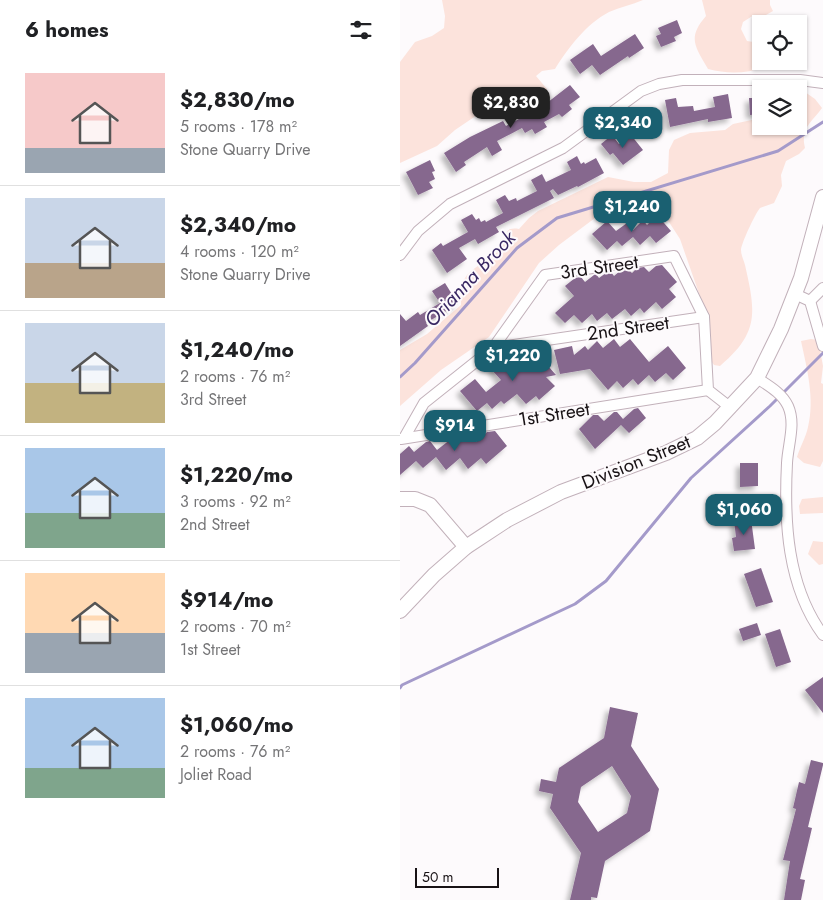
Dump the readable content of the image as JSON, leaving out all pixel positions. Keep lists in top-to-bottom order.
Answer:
{
  "streets": {
    "street": [
      "3rd Street",
      "2nd Street",
      "1st Street",
      "Division Street"
    ]
  },
  "crossings": [
    ["3rd Street", "2nd Street"]
  ],
  "water": ["Orianna Brook"],
  "scale_bar": "50 m",
  "page": {
    "heading": "6 homes",
    "list": [
      {
        "name": "$2,830/mo",
        "note": "5 rooms · 178 m² · Stone Quarry Drive"
      },
      {
        "name": "$2,340/mo",
        "note": "4 rooms · 120 m² · Stone Quarry Drive"
      },
      {
        "name": "$1,240/mo",
        "note": "2 rooms · 76 m² · 3rd Street"
      },
      {
        "name": "$1,220/mo",
        "note": "3 rooms · 92 m² · 2nd Street"
      },
      {
        "name": "$914/mo",
        "note": "2 rooms · 70 m² · 1st Street"
      },
      {
        "name": "$1,060/mo",
        "note": "2 rooms · 76 m² · Joliet Road"
      }
    ],
    "price": [
      "$2,830",
      "$2,340",
      "$1,240",
      "$1,220",
      "$914",
      "$1,060"
    ],
    "scale": "50 m"
  }
}
